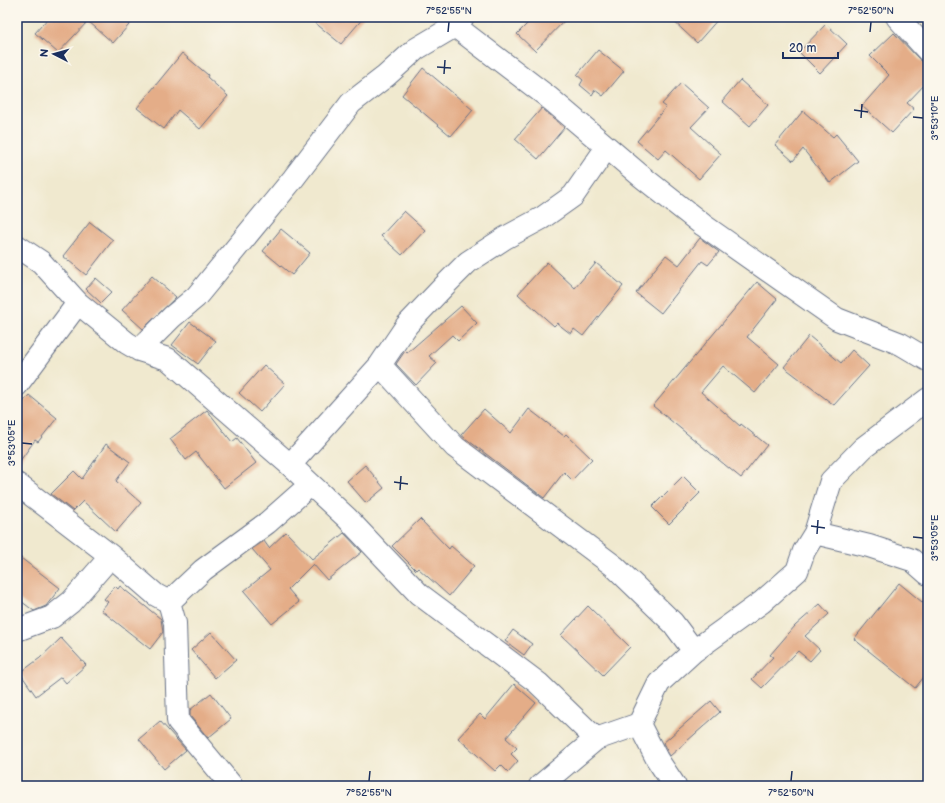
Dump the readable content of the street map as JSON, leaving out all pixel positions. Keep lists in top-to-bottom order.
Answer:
{
  "scale_bar": "20 m",
  "north": "left",
  "coordinates": [
    "7°52'55\"N",
    "7°52'50\"N",
    "3°53'10\"E",
    "3°53'05\"E"
  ]
}
